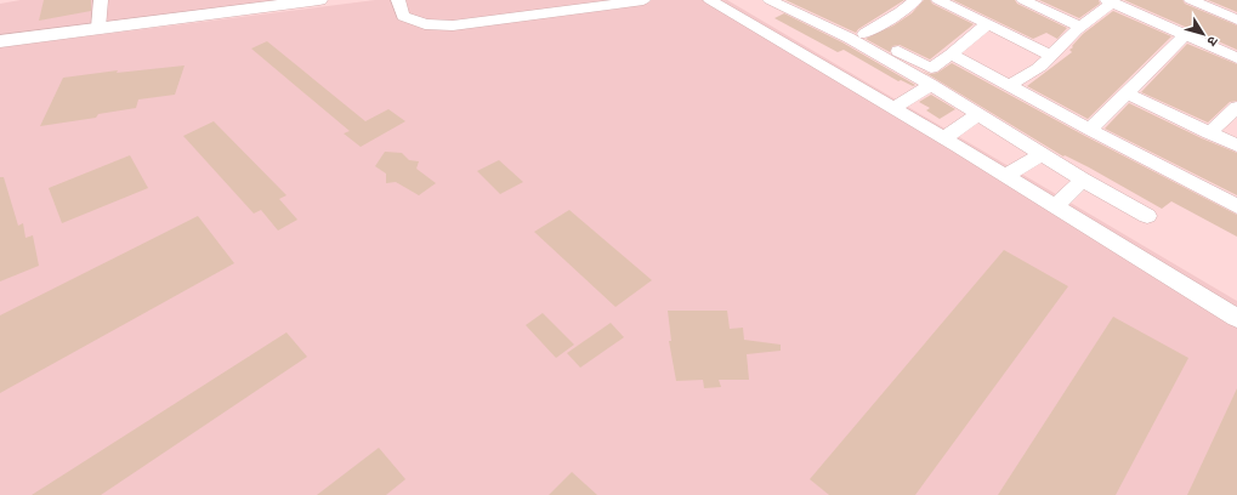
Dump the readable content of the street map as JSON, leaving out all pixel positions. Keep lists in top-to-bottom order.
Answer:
{
  "north": "bottom right"
}
